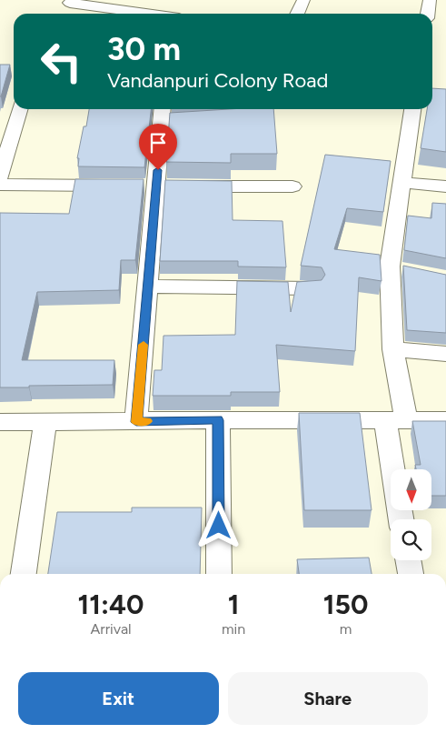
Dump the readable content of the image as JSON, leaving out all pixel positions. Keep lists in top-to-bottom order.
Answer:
{
  "north": "bottom",
  "page": {
    "turn": ["30 m", "Vandanpuri Colony Road"],
    "eta": [
      "11:40",
      "Arrival",
      "1",
      "min",
      "150",
      "m"
    ],
    "buttons": ["Exit", "Share"]
  }
}
